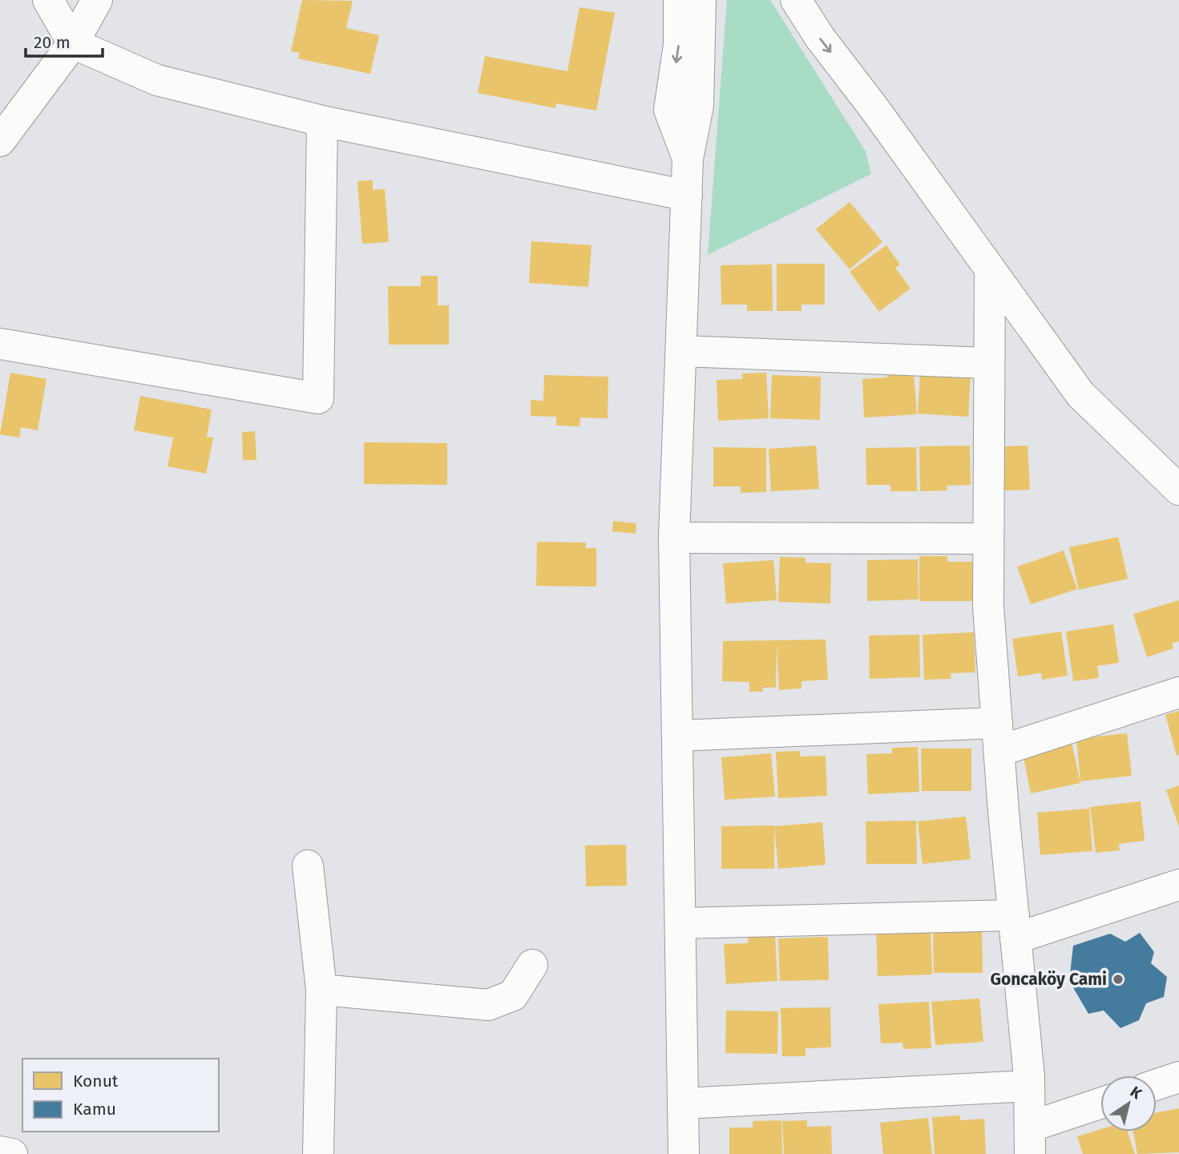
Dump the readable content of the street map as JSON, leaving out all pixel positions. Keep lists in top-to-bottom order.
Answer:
{
  "places": ["Goncaköy Cami"],
  "legend": ["Konut", "Kamu"],
  "scale_bar": "20 m",
  "north": "top right"
}
